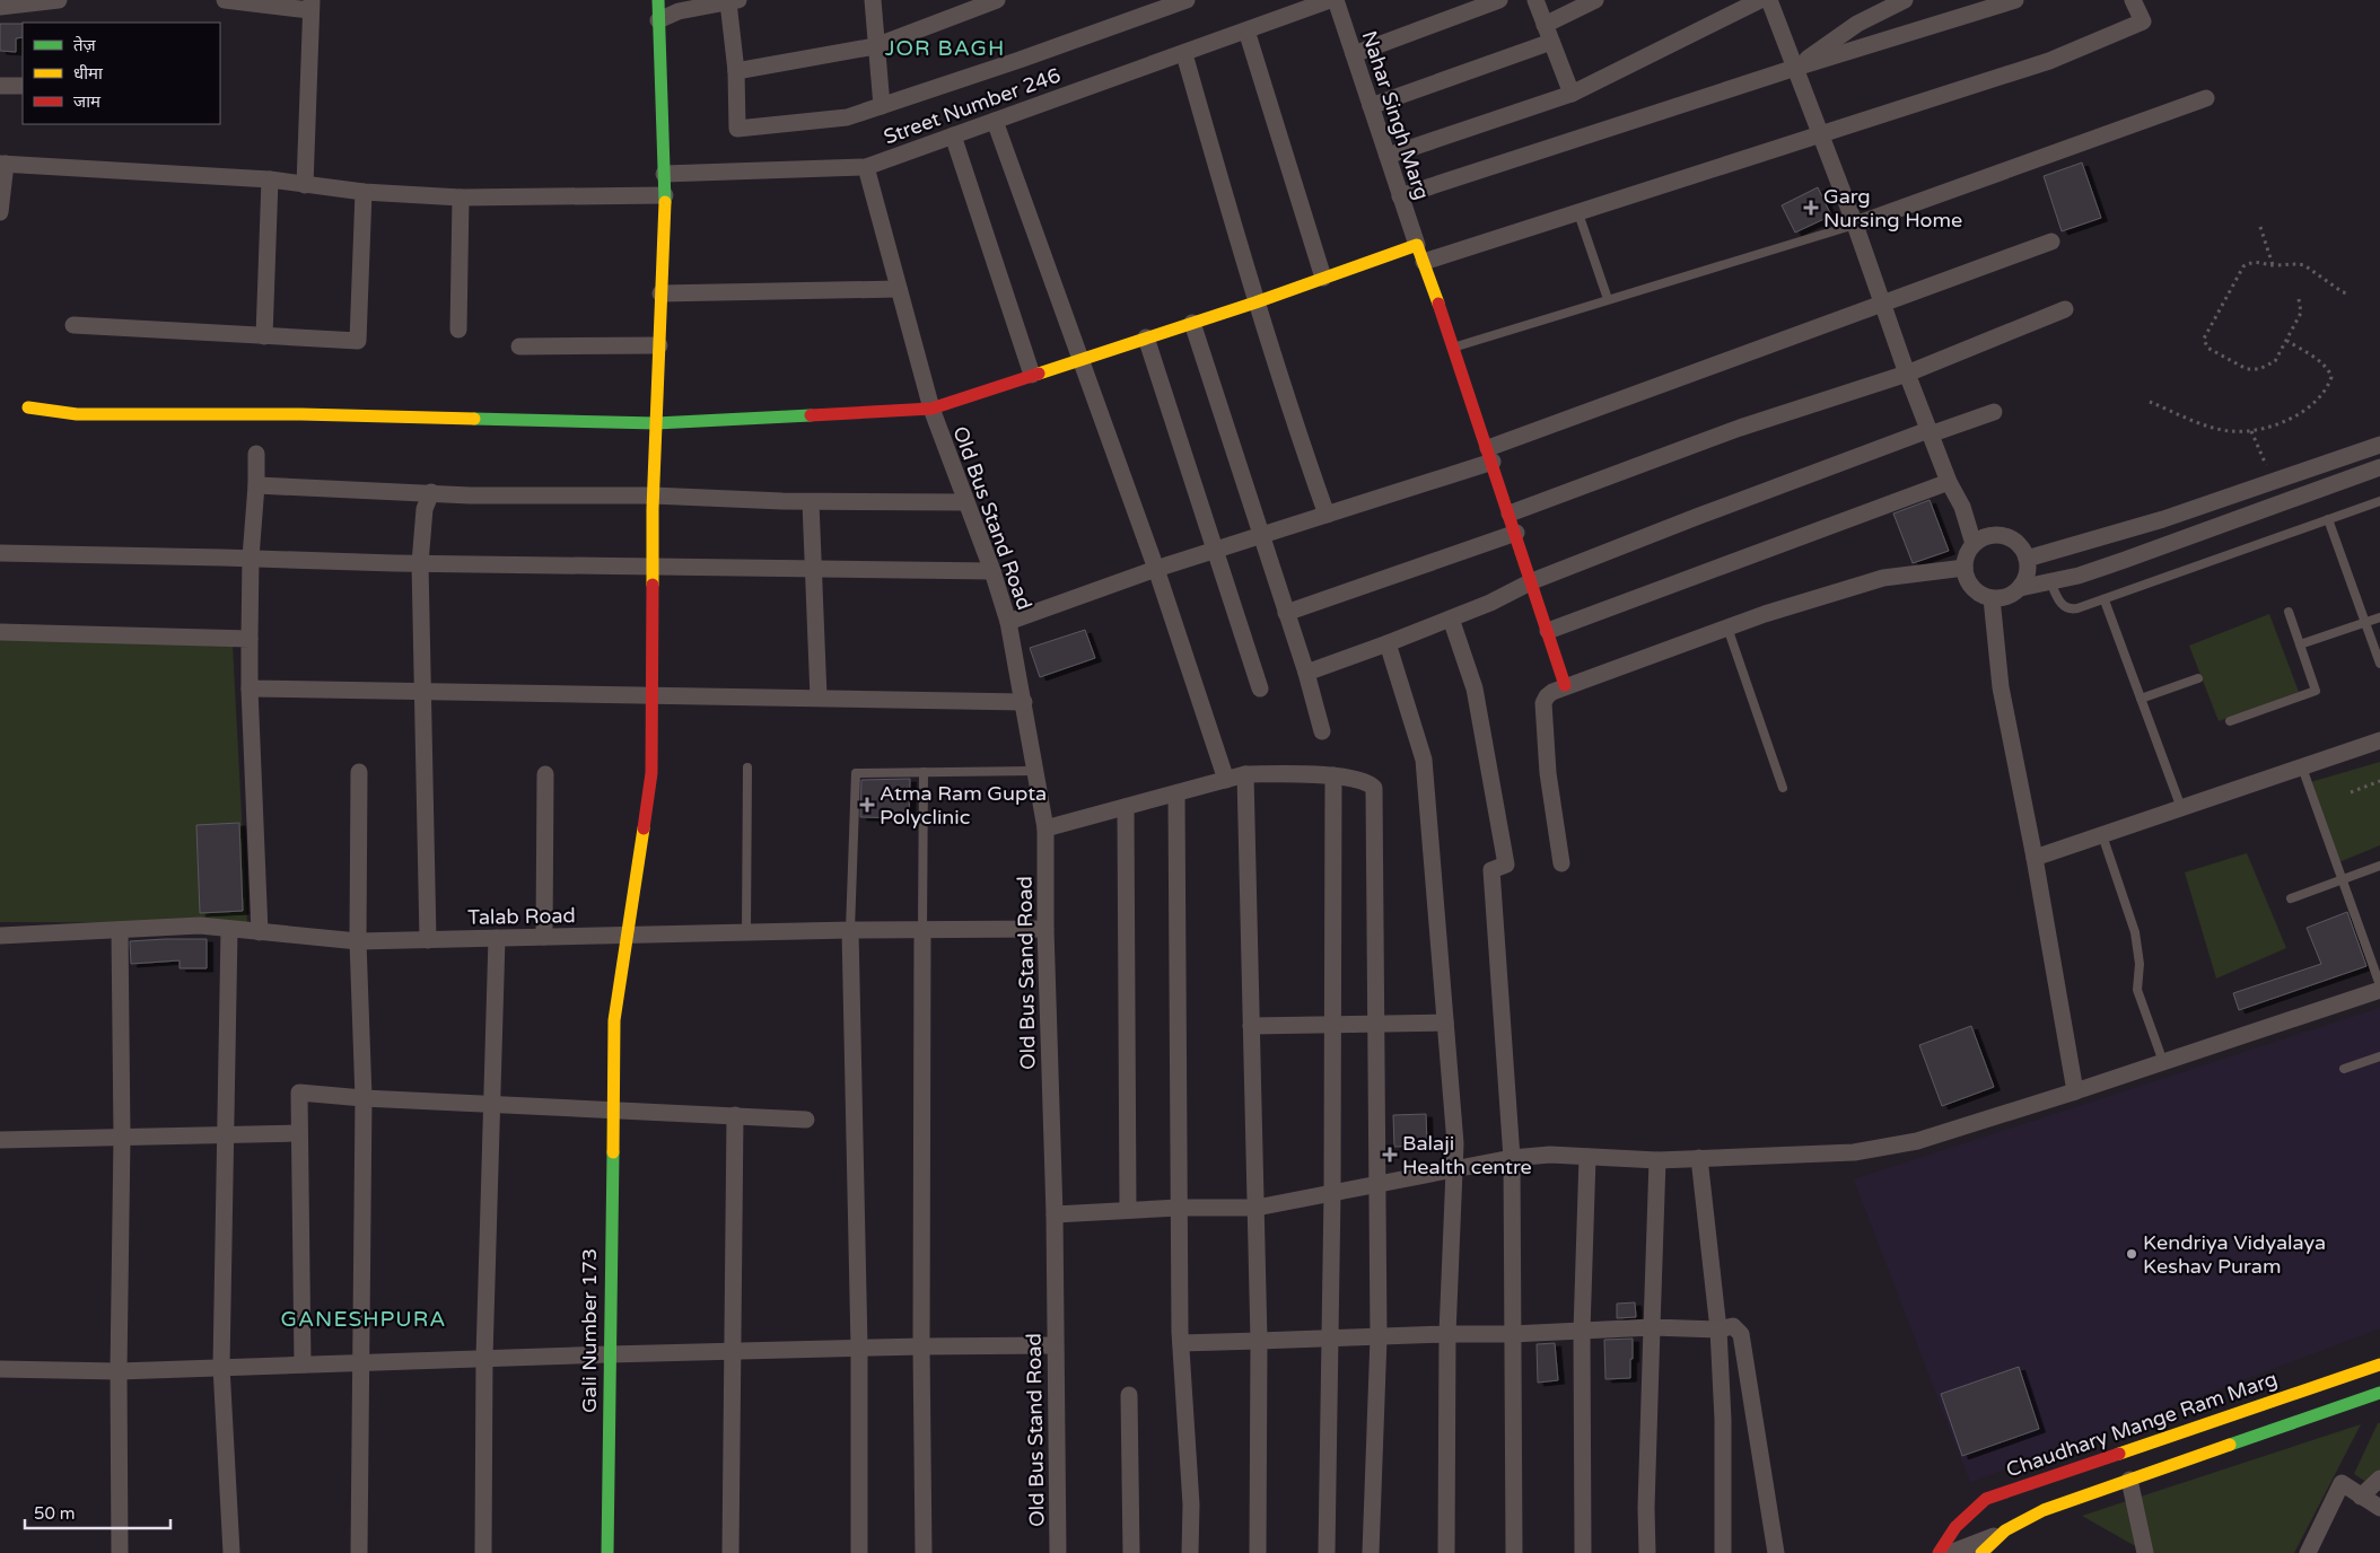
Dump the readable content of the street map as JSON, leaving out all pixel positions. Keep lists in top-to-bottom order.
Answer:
{
  "streets": {
    "street": [
      "Street Number 246",
      "Nahar Singh Marg",
      "Old Bus Stand Road",
      "Talab Road",
      "Gali Number 173",
      "Chaudhary Mange Ram Marg"
    ]
  },
  "crossings": [
    ["Street Number 246", "Old Bus Stand Road"],
    ["Old Bus Stand Road", "Talab Road"],
    ["Talab Road", "Gali Number 173"]
  ],
  "districts": ["JOR BAGH", "GANESHPURA"],
  "places": {
    "health": ["Garg Nursing Home", "Atma Ram Gupta Polyclinic", "Balaji Health centre"],
    "other": ["Kendriya Vidyalaya Keshav Puram"]
  },
  "legend": ["तेज़", "धीमा", "जाम"],
  "scale_bar": "50 m"
}
